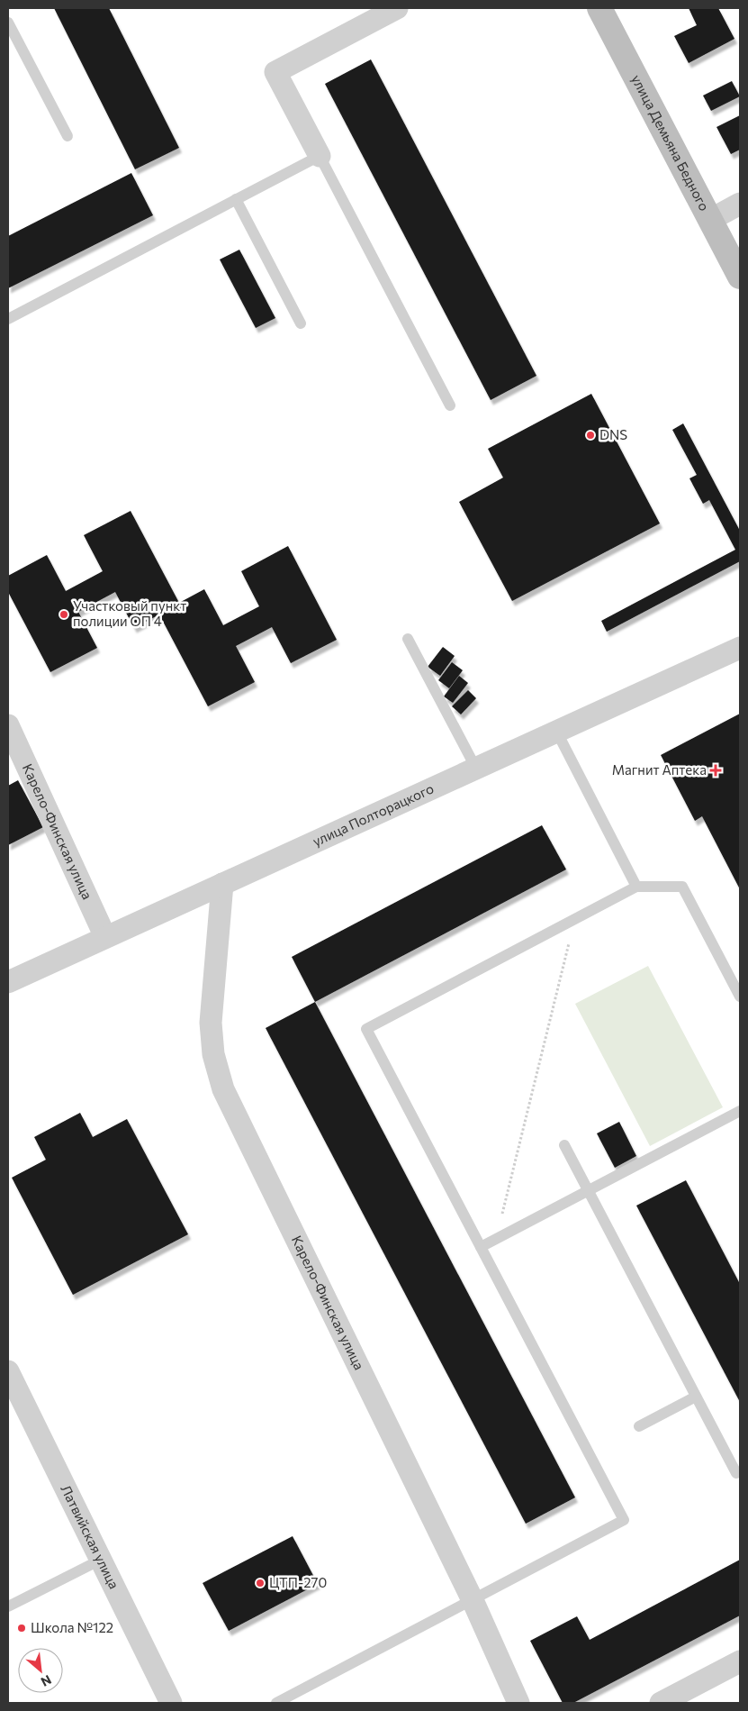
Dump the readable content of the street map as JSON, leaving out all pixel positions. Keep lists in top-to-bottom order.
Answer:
{
  "streets": {
    "main road": ["улица Демьяна Бедного"],
    "street": ["улица Полторацкого", "Карело-Финская улица", "Латвийская улица"]
  },
  "crossings": [
    ["улица Полторацкого", "Карело-Финская улица"]
  ],
  "places": {
    "other": [
      "DNS",
      "Участковый пункт полиции ОП 4",
      "ЦТП-270",
      "Школа №122"
    ],
    "health": ["Магнит Аптека"]
  },
  "north": "bottom right"
}
